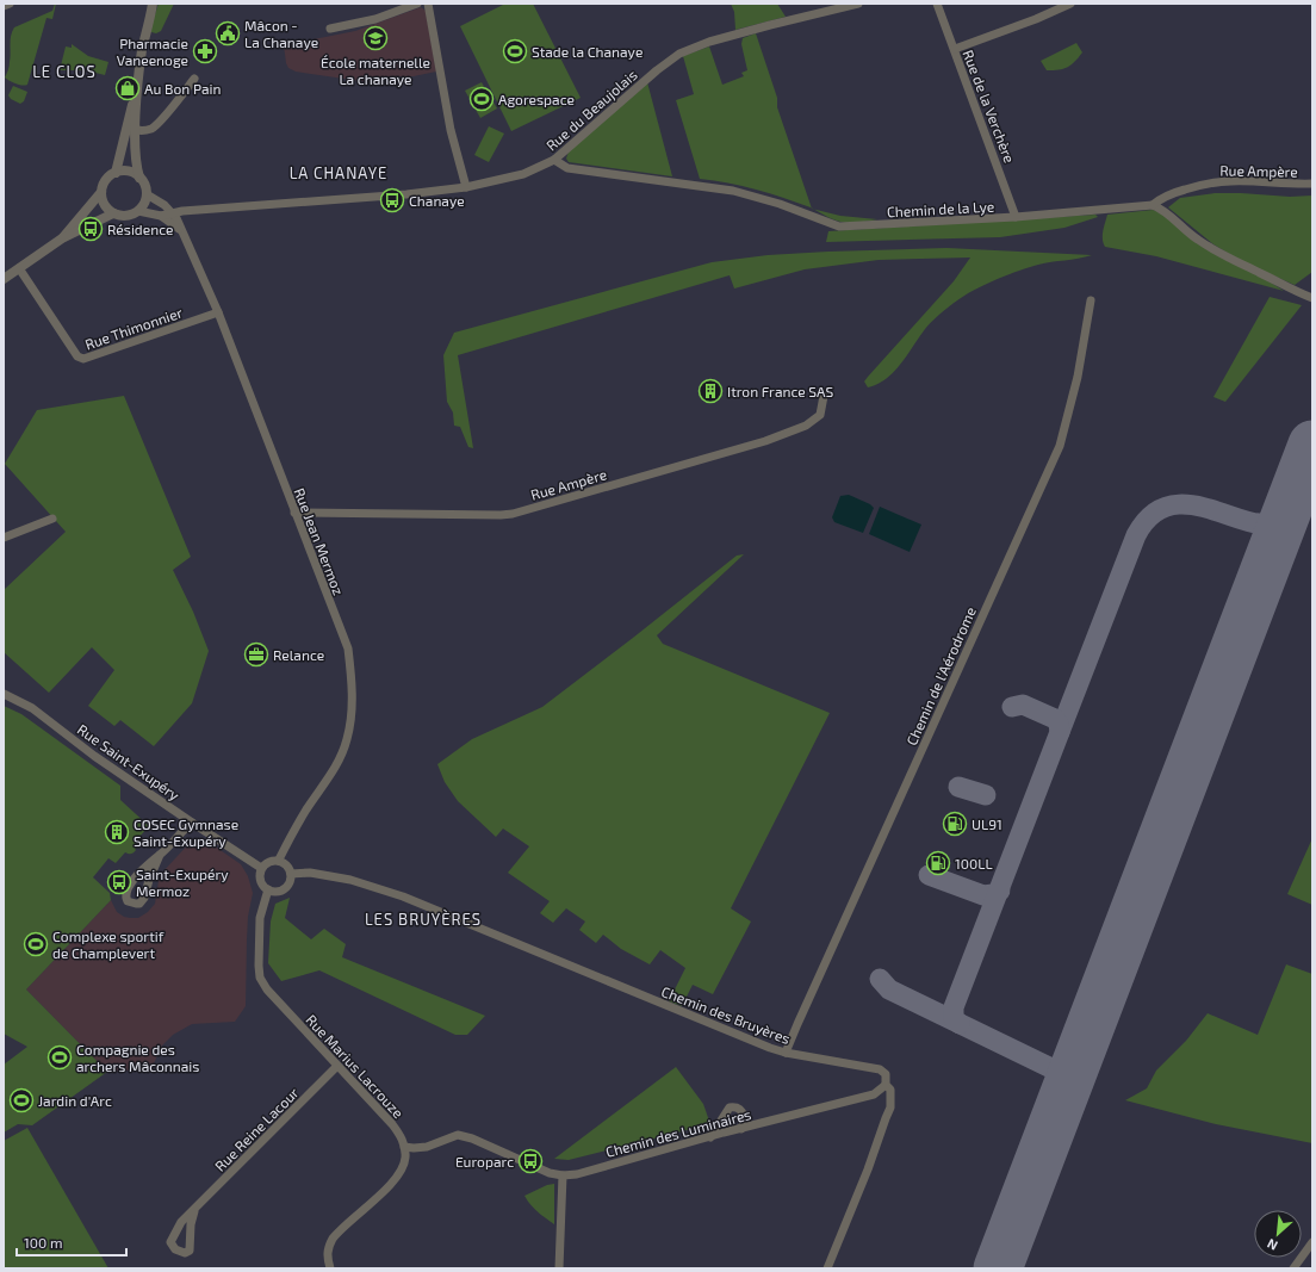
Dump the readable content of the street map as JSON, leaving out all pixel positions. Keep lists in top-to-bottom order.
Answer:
{
  "streets": {
    "street": [
      "Rue de la Verchère",
      "Rue du Beaujolais",
      "Rue Ampère",
      "Chemin de la Lye",
      "Rue Thimonnier",
      "Rue Jean Mermoz",
      "Chemin de l'Aérodrome",
      "Rue Saint-Exupéry",
      "Chemin des Bruyères",
      "Rue Marius Lacrouze",
      "Rue Reine Lacour",
      "Chemin des Luminaires"
    ]
  },
  "crossings": [
    ["Rue de la Verchère", "Chemin de la Lye"],
    ["Rue du Beaujolais", "Chemin de la Lye"],
    ["Rue du Beaujolais", "Rue Jean Mermoz"],
    ["Rue Ampère", "Chemin de la Lye"],
    ["Rue Ampère", "Rue Jean Mermoz"],
    ["Rue Thimonnier", "Rue Jean Mermoz"],
    ["Rue Jean Mermoz", "Rue Saint-Exupéry"],
    ["Rue Jean Mermoz", "Chemin des Bruyères"],
    ["Rue Jean Mermoz", "Rue Marius Lacrouze"],
    ["Chemin de l'Aérodrome", "Chemin des Bruyères"],
    ["Rue Saint-Exupéry", "Chemin des Bruyères"],
    ["Rue Saint-Exupéry", "Rue Marius Lacrouze"],
    ["Chemin des Bruyères", "Rue Marius Lacrouze"],
    ["Chemin des Bruyères", "Chemin des Luminaires"],
    ["Rue Marius Lacrouze", "Rue Reine Lacour"]
  ],
  "districts": ["LE CLOS", "LA CHANAYE", "LES BRUYÈRES"],
  "places": {
    "public building": ["Mâcon - La Chanaye"],
    "school or university": ["École maternelle La chanaye"],
    "pharmacy": ["Pharmacie Vaneenoge"],
    "sports": [
      "Stade la Chanaye",
      "Agorespace",
      "Complexe sportif de Champlevert",
      "Compagnie des archers Mâconnais",
      "Jardin d'Arc"
    ],
    "shop": ["Au Bon Pain"],
    "bus stop": [
      "Chanaye",
      "Résidence",
      "Saint-Exupéry Mermoz",
      "Europarc"
    ],
    "building": ["Itron France SAS", "COSEC Gymnase Saint-Exupéry"],
    "office": ["Relance"],
    "fuel station": ["UL91", "100LL"]
  },
  "scale_bar": "100 m",
  "north": "bottom left"
}
